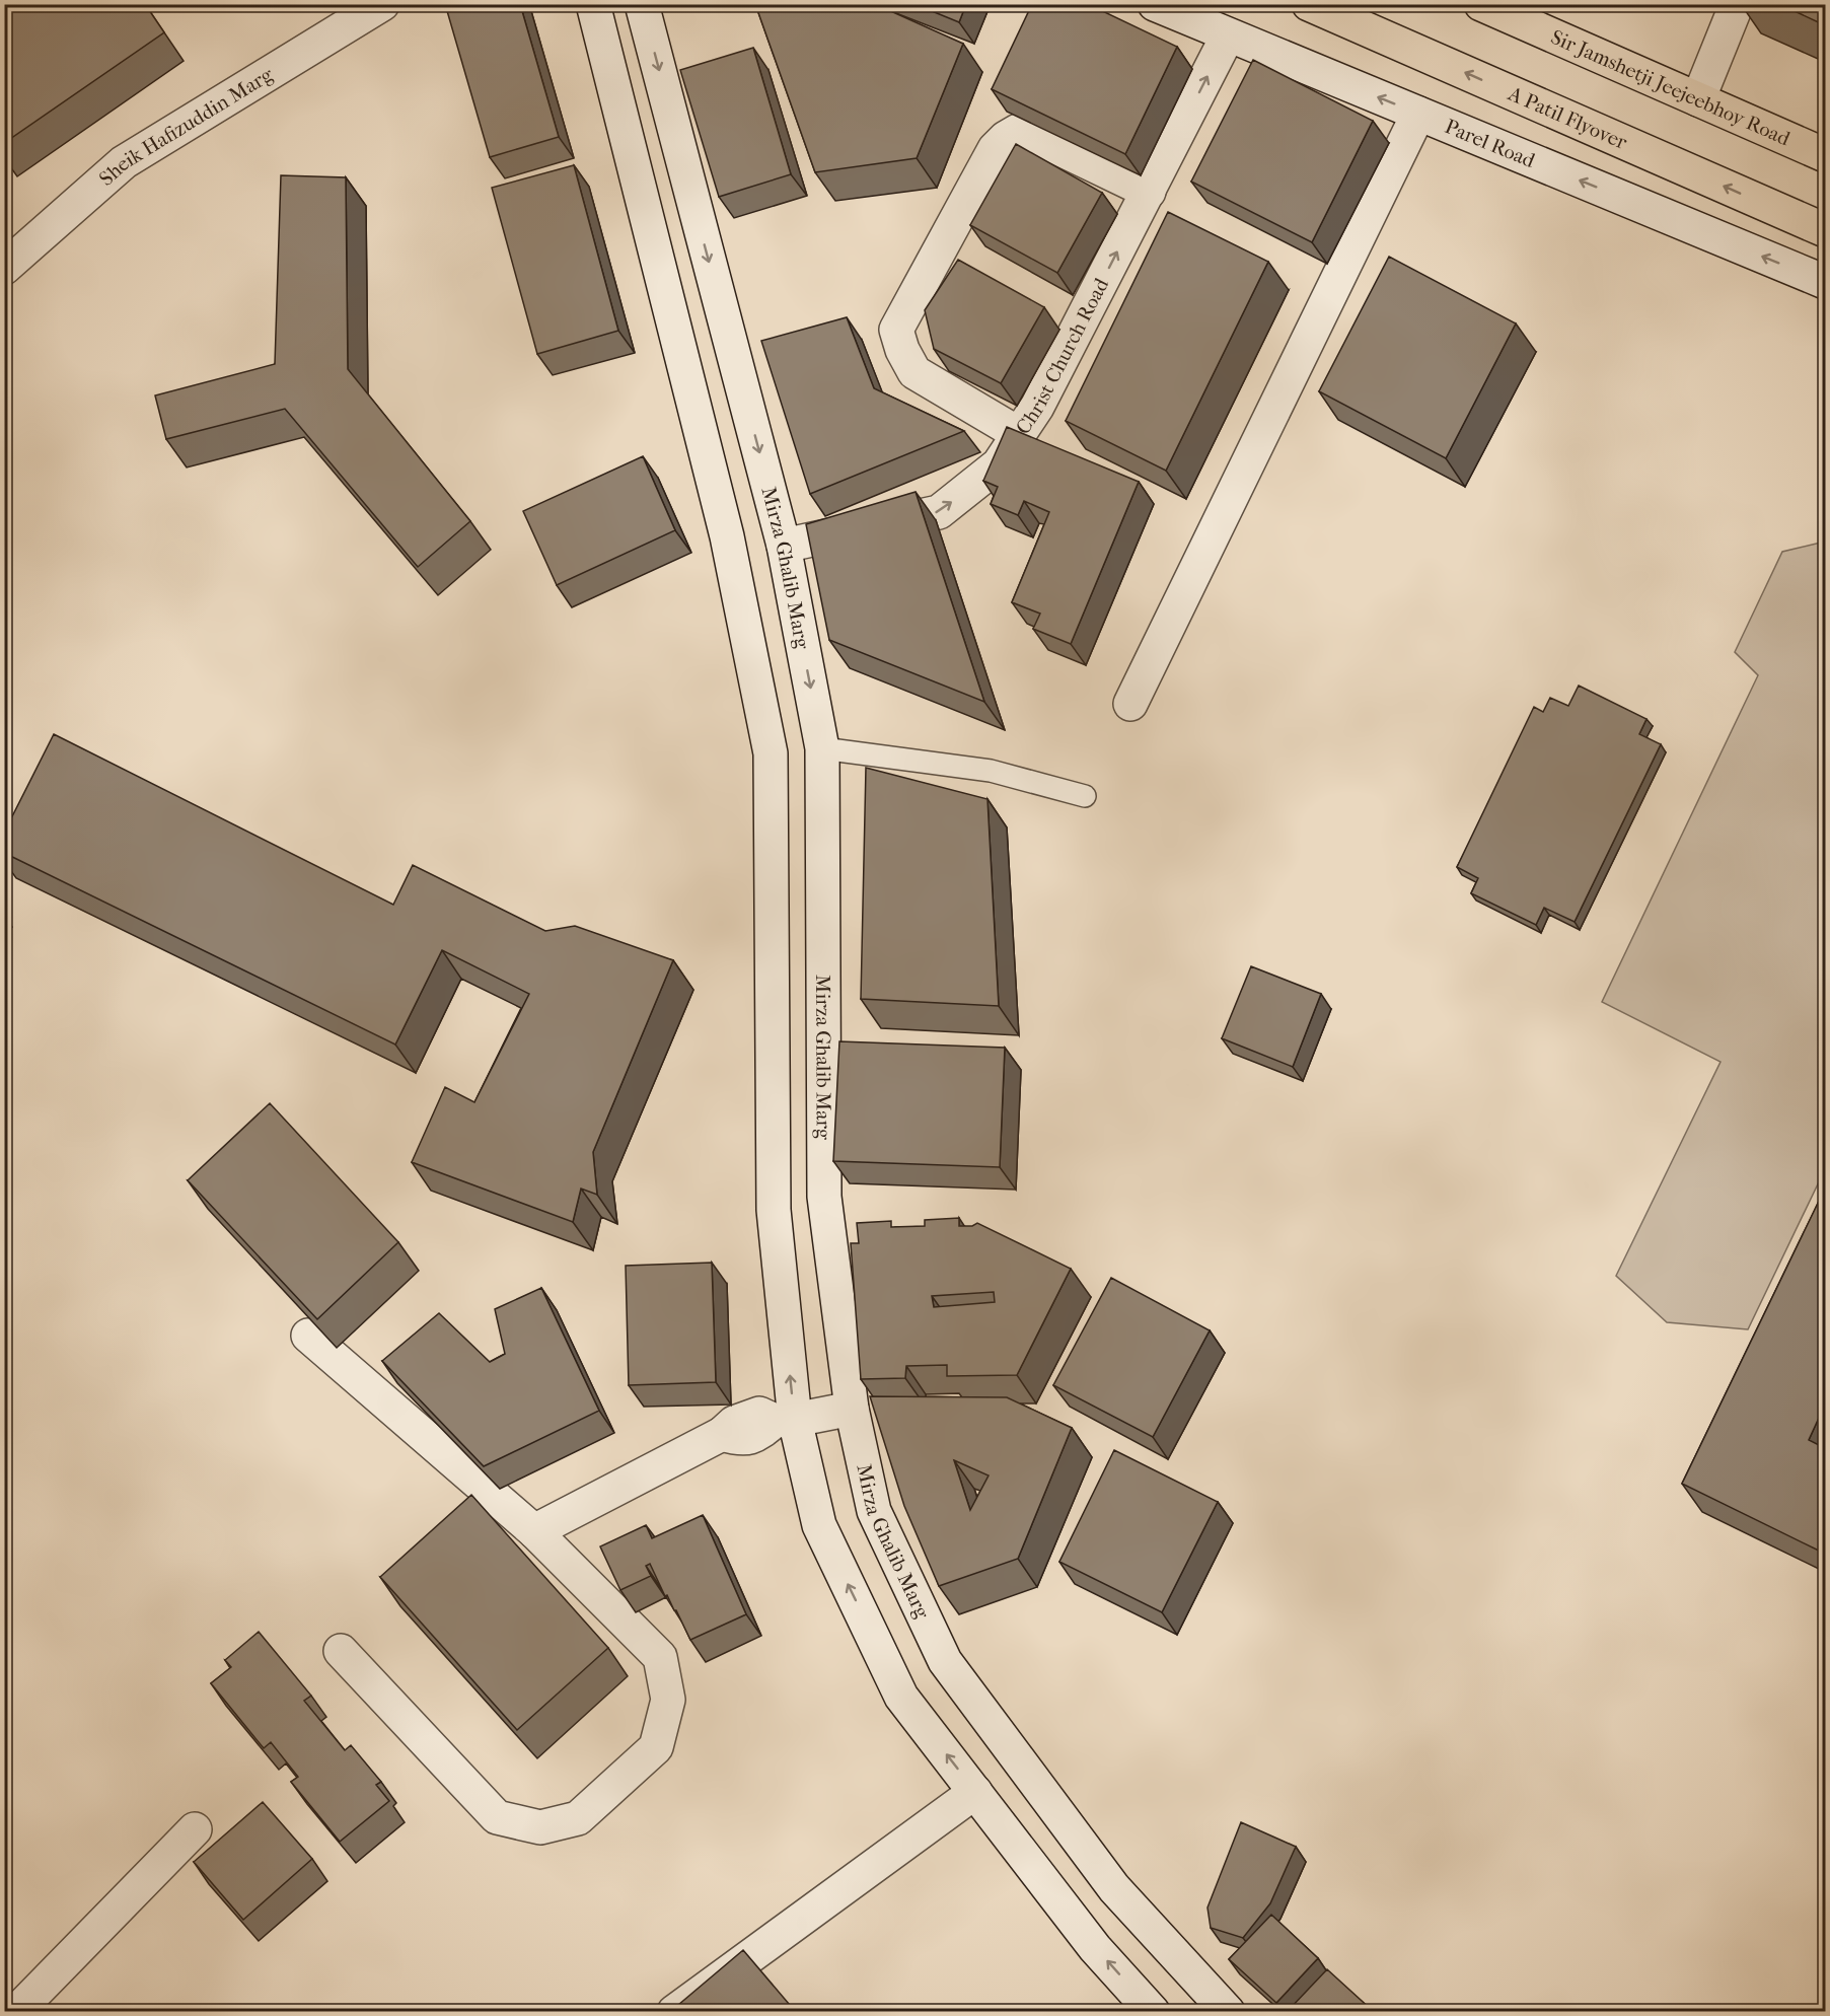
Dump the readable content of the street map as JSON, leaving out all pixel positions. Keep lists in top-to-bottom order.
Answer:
{
  "streets": {
    "main road": ["Sir Jamshetji Jeejeebhoy Road", "A Patil Flyover"],
    "street": [
      "Sheik Hafizuddin Marg",
      "Parel Road",
      "Christ Church Road",
      "Mirza Ghalib Marg"
    ]
  },
  "crossings": [
    ["Parel Road", "Christ Church Road"],
    ["Christ Church Road", "Mirza Ghalib Marg"]
  ],
  "one_way": ["A Patil Flyover", "Parel Road"]
}
